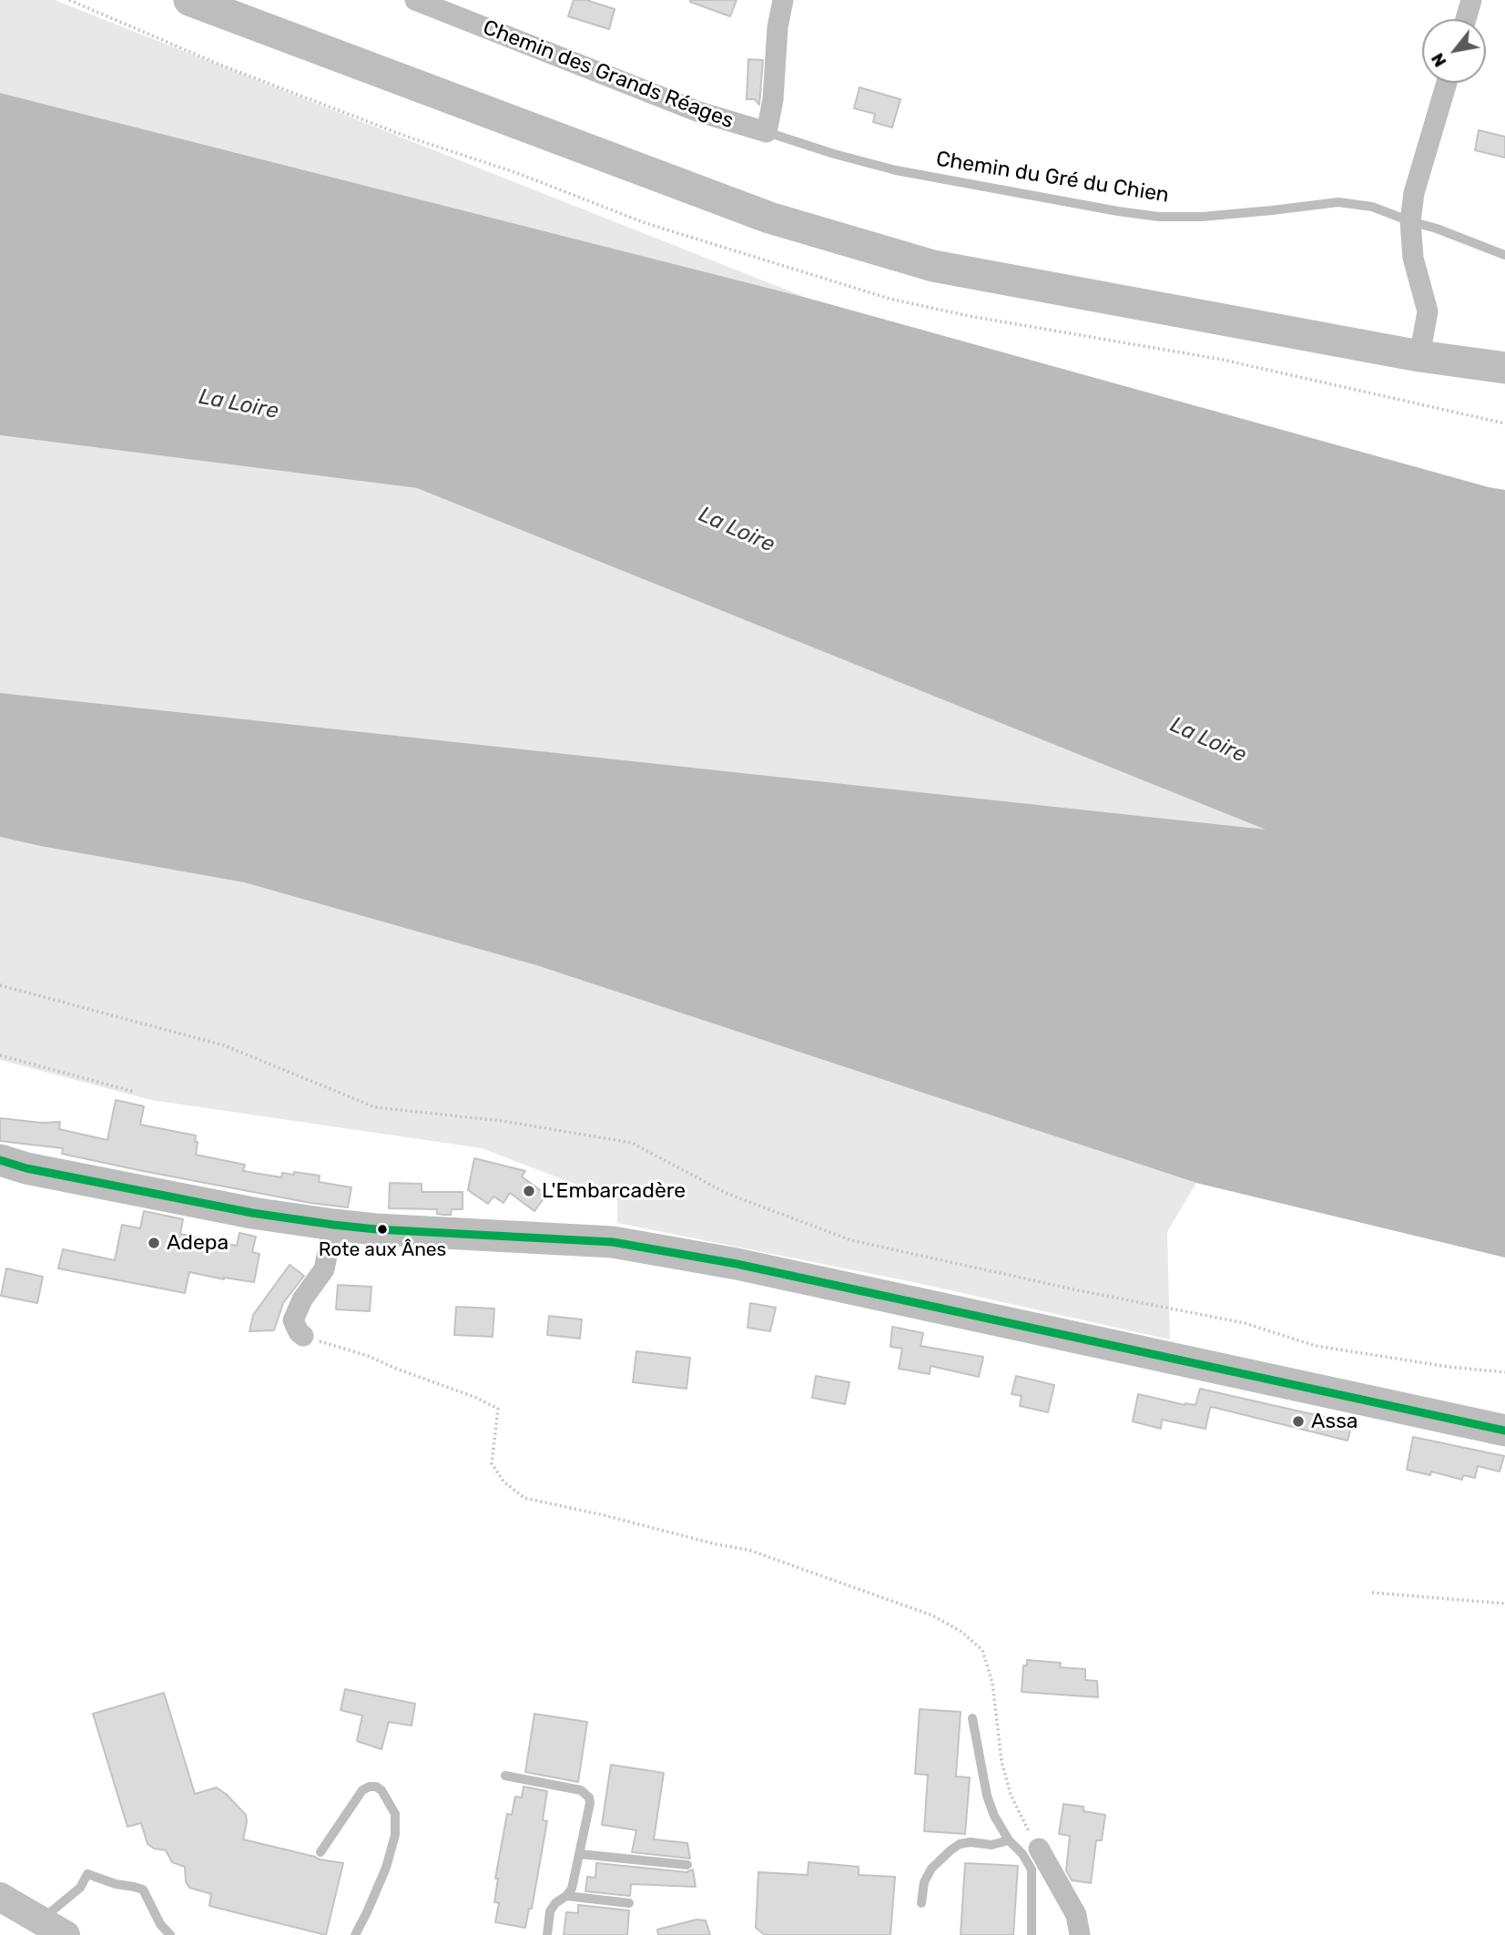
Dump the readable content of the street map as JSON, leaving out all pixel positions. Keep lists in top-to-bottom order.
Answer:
{
  "streets": {
    "street": ["Chemin des Grands Réages"],
    "lane": ["Chemin du Gré du Chien"]
  },
  "crossings": [
    ["Chemin des Grands Réages", "Chemin du Gré du Chien"]
  ],
  "water": ["La Loire"],
  "places": [
    "L'Embarcadère",
    "Rote aux Ânes",
    "Adepa",
    "Assa"
  ],
  "north": "bottom left"
}
